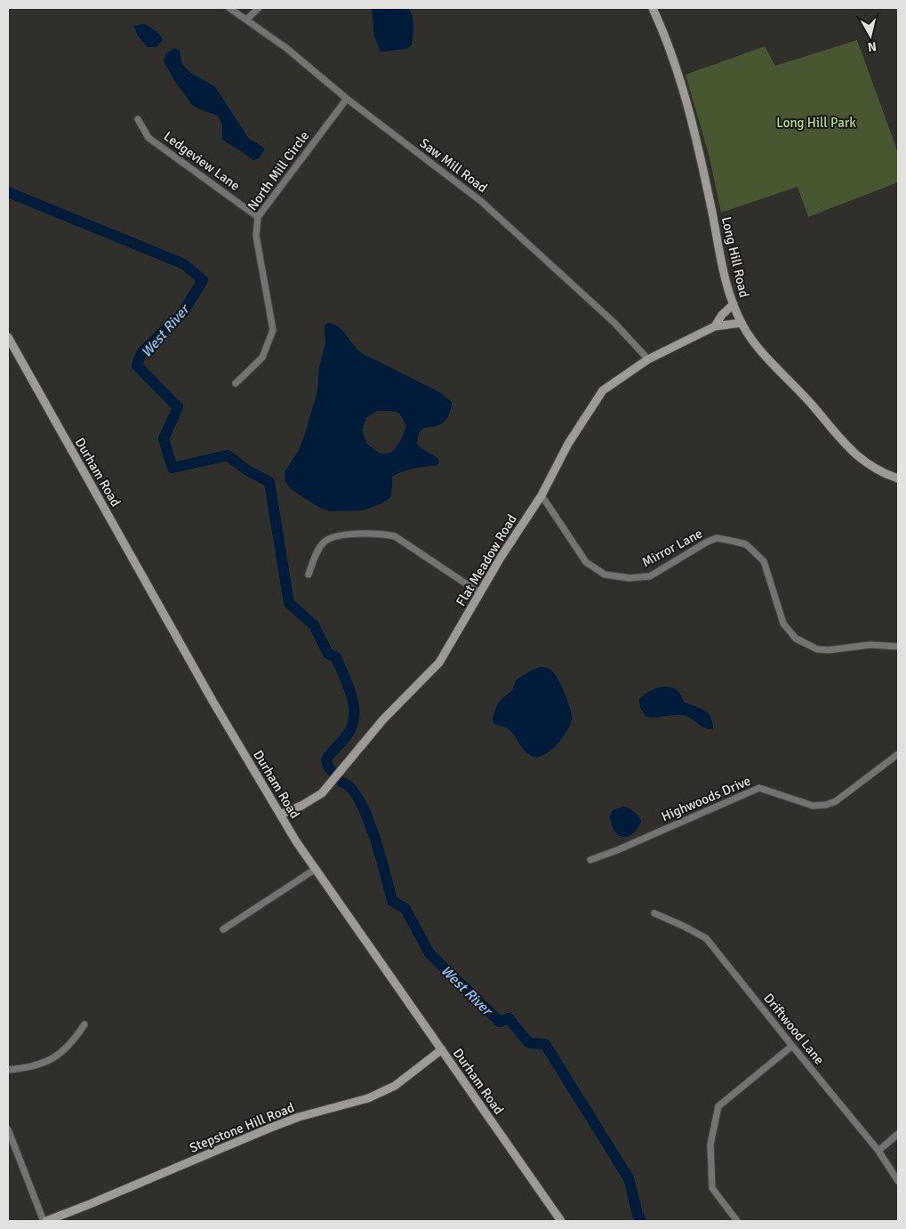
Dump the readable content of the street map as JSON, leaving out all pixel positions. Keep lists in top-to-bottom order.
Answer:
{
  "streets": {
    "street": [
      "Ledgeview Lane",
      "Saw Mill Road",
      "North Mill Circle",
      "Long Hill Road",
      "Durham Road",
      "Mirror Lane",
      "Flat Meadow Road",
      "Highwoods Drive",
      "Driftwood Lane",
      "Stepstone Hill Road"
    ]
  },
  "crossings": [
    ["Ledgeview Lane", "North Mill Circle"],
    ["Saw Mill Road", "North Mill Circle"],
    ["Saw Mill Road", "Flat Meadow Road"],
    ["Long Hill Road", "Flat Meadow Road"],
    ["Durham Road", "Flat Meadow Road"],
    ["Durham Road", "Stepstone Hill Road"],
    ["Mirror Lane", "Flat Meadow Road"]
  ],
  "water": ["West River"],
  "parks": ["Long Hill Park"],
  "north": "bottom"
}
